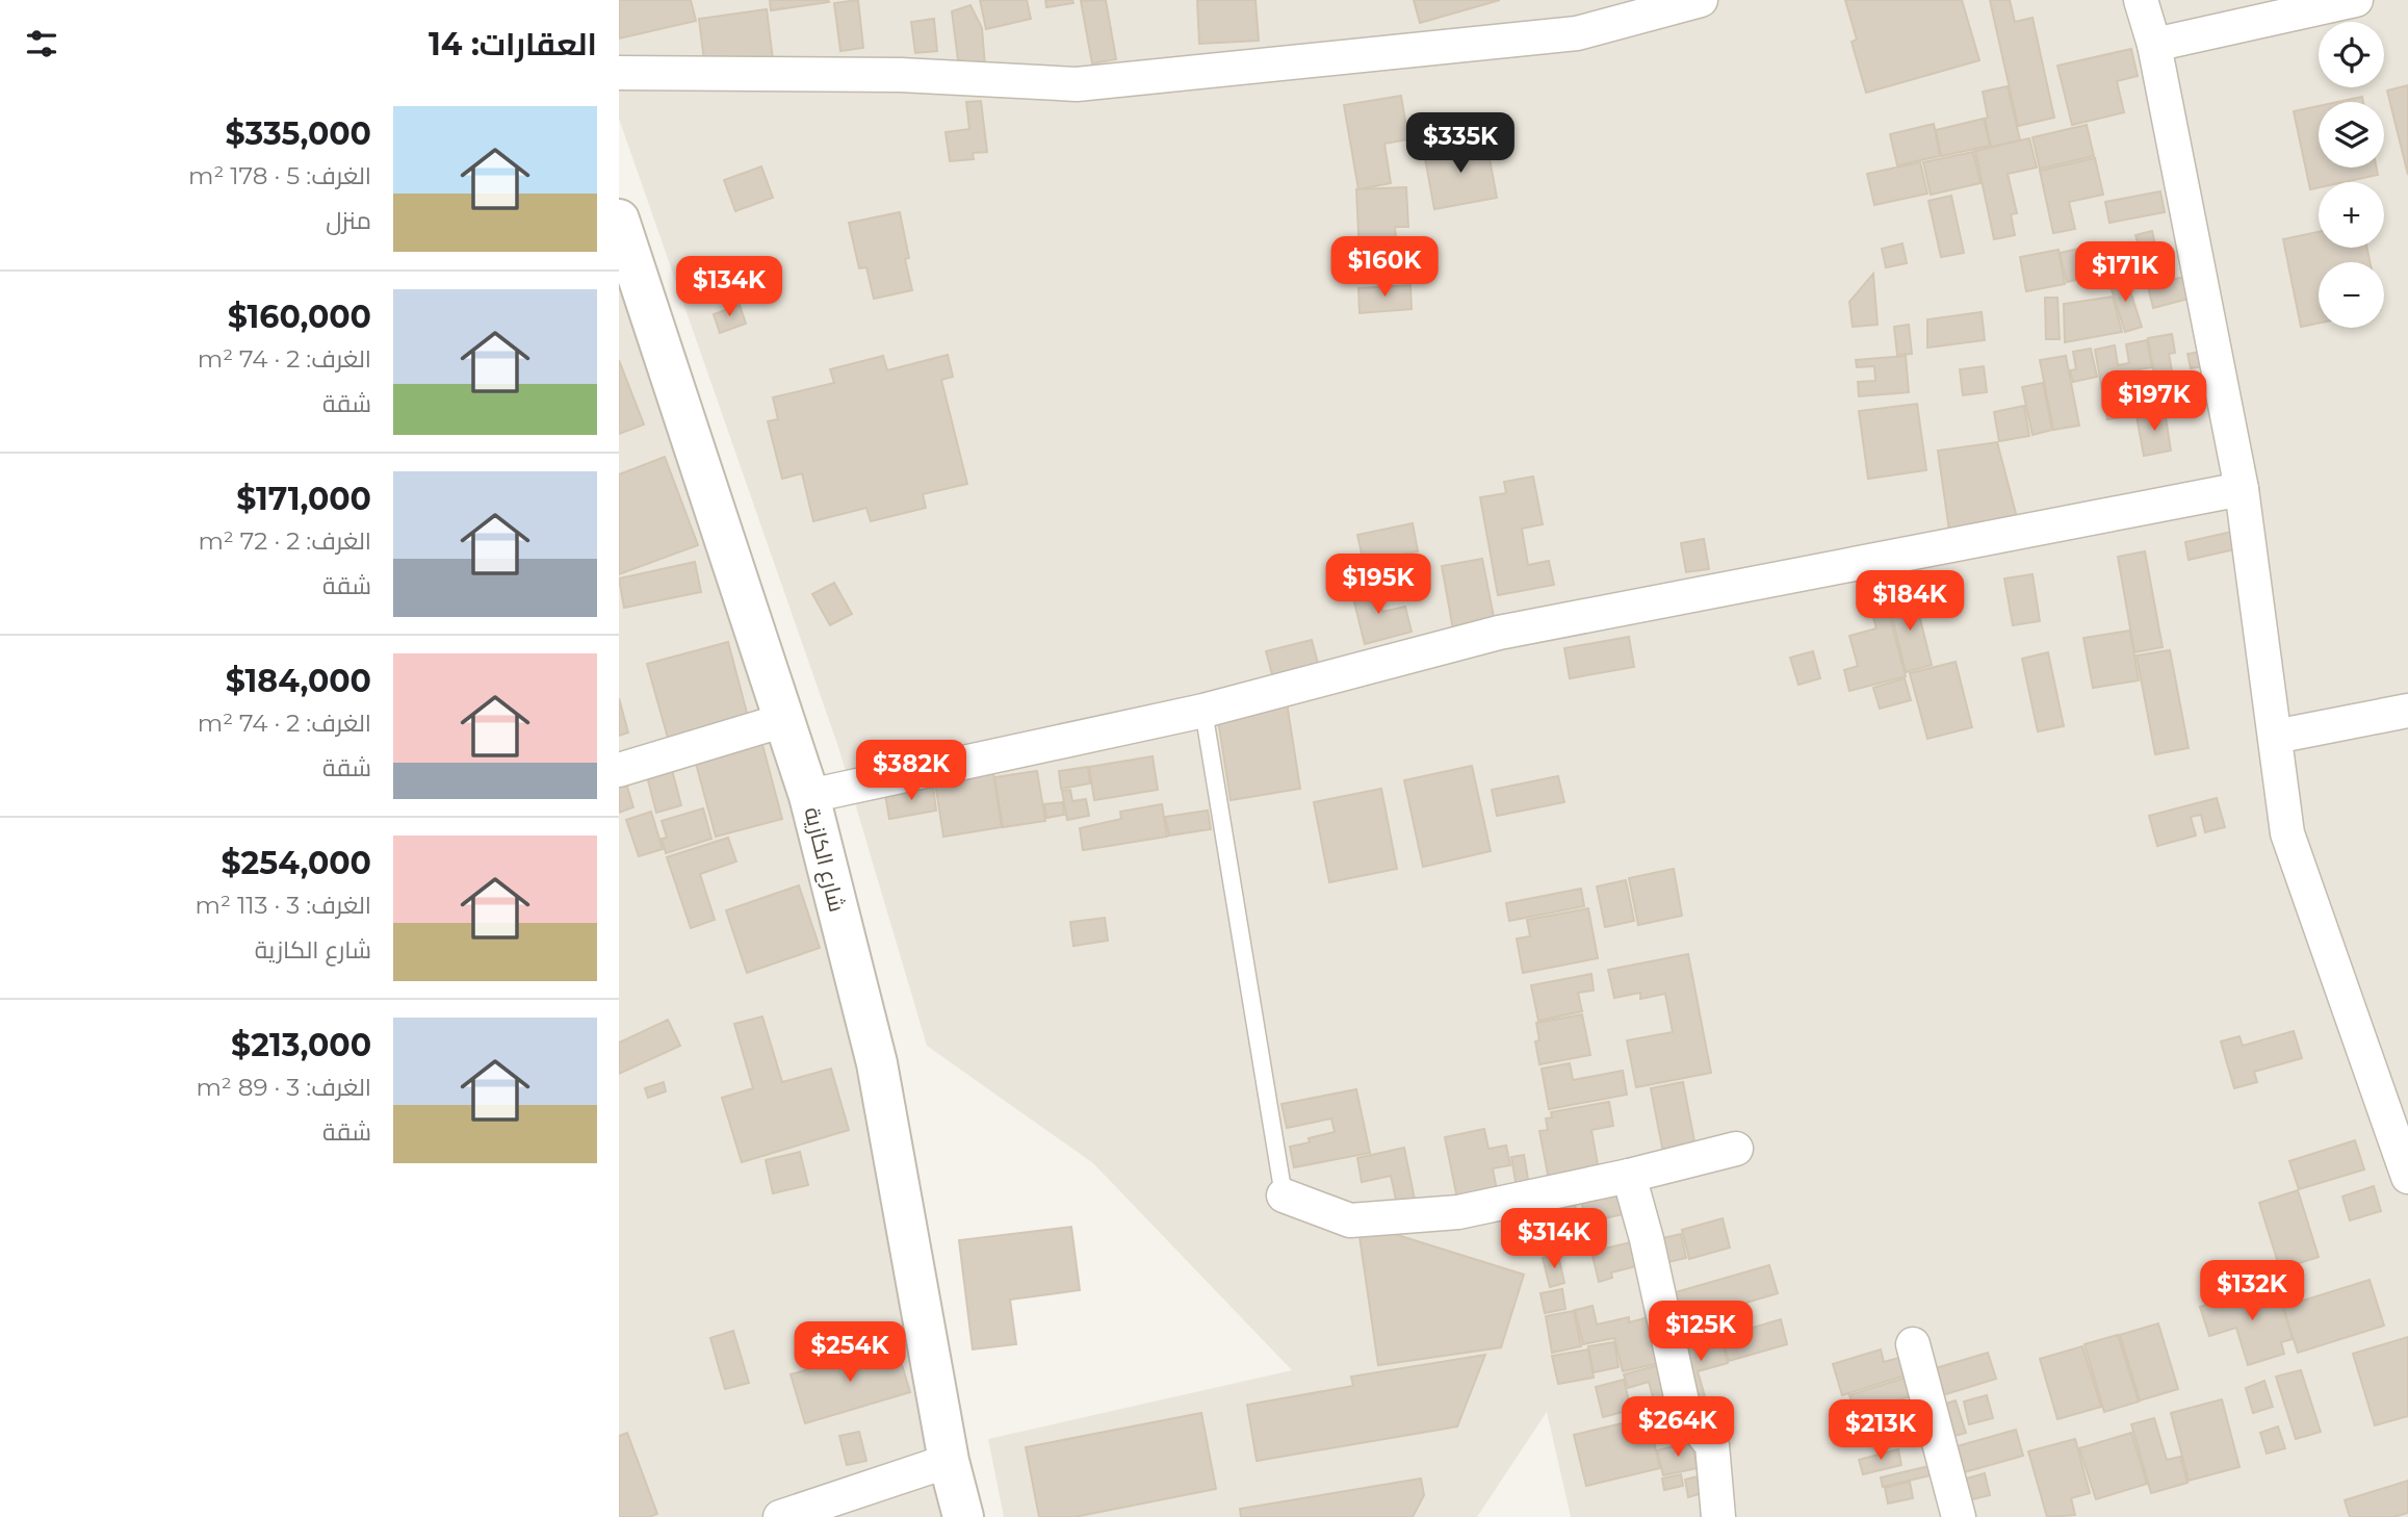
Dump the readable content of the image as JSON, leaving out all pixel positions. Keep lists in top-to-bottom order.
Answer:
{
  "streets": {
    "street": ["شارع الكازية"]
  },
  "page": {
    "heading": "العقارات: 14",
    "map_buttons": ["+", "−"],
    "list": [
      {
        "name": "$335,000",
        "note": "الغرف: 5 · 178 m² · منزل"
      },
      {
        "name": "$160,000",
        "note": "الغرف: 2 · 74 m² · شقة"
      },
      {
        "name": "$171,000",
        "note": "الغرف: 2 · 72 m² · شقة"
      },
      {
        "name": "$184,000",
        "note": "الغرف: 2 · 74 m² · شقة"
      },
      {
        "name": "$254,000",
        "note": "الغرف: 3 · 113 m² · شارع الكازية"
      },
      {
        "name": "$213,000",
        "note": "الغرف: 3 · 89 m² · شقة"
      }
    ],
    "price": [
      "$335K",
      "$160K",
      "$171K",
      "$134K",
      "$197K",
      "$195K",
      "$184K",
      "$382K",
      "$314K",
      "$132K",
      "$125K",
      "$254K",
      "$264K",
      "$213K"
    ]
  }
}
